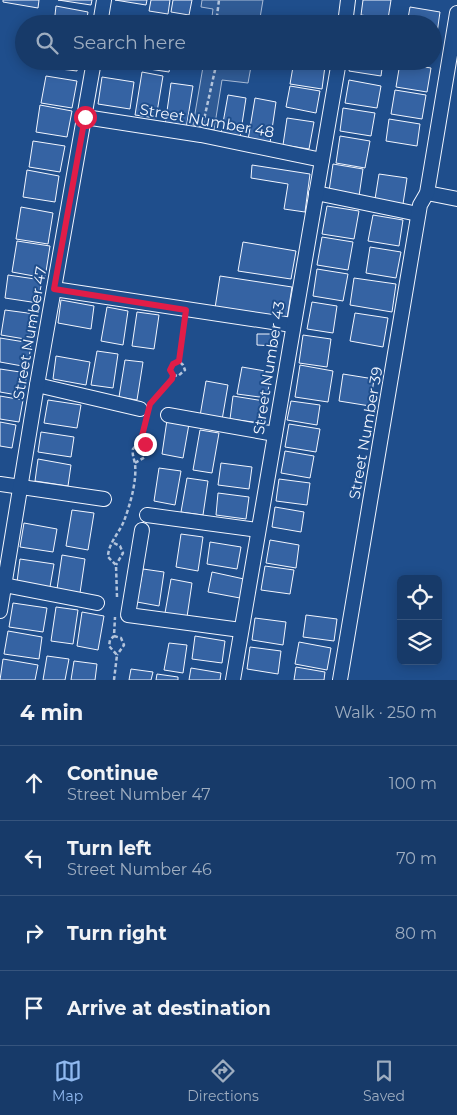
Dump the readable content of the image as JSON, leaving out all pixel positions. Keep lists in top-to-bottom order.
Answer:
{
  "streets": {
    "street": [
      "Street Number 48",
      "Street Number 47",
      "Street Number 43",
      "Street Number 39"
    ]
  },
  "crossings": [
    ["Street Number 48", "Street Number 47"],
    ["Street Number 48", "Street Number 43"]
  ],
  "page": {
    "search": "Search here",
    "heading": ["4 min", "Walk · 250 m"],
    "list": [
      ["Continue", "Street Number 47", "100 m"],
      ["Turn left", "Street Number 46", "70 m"],
      ["Turn right", "80 m"],
      "Arrive at destination"
    ],
    "nav": ["Map", "Directions", "Saved"]
  }
}
